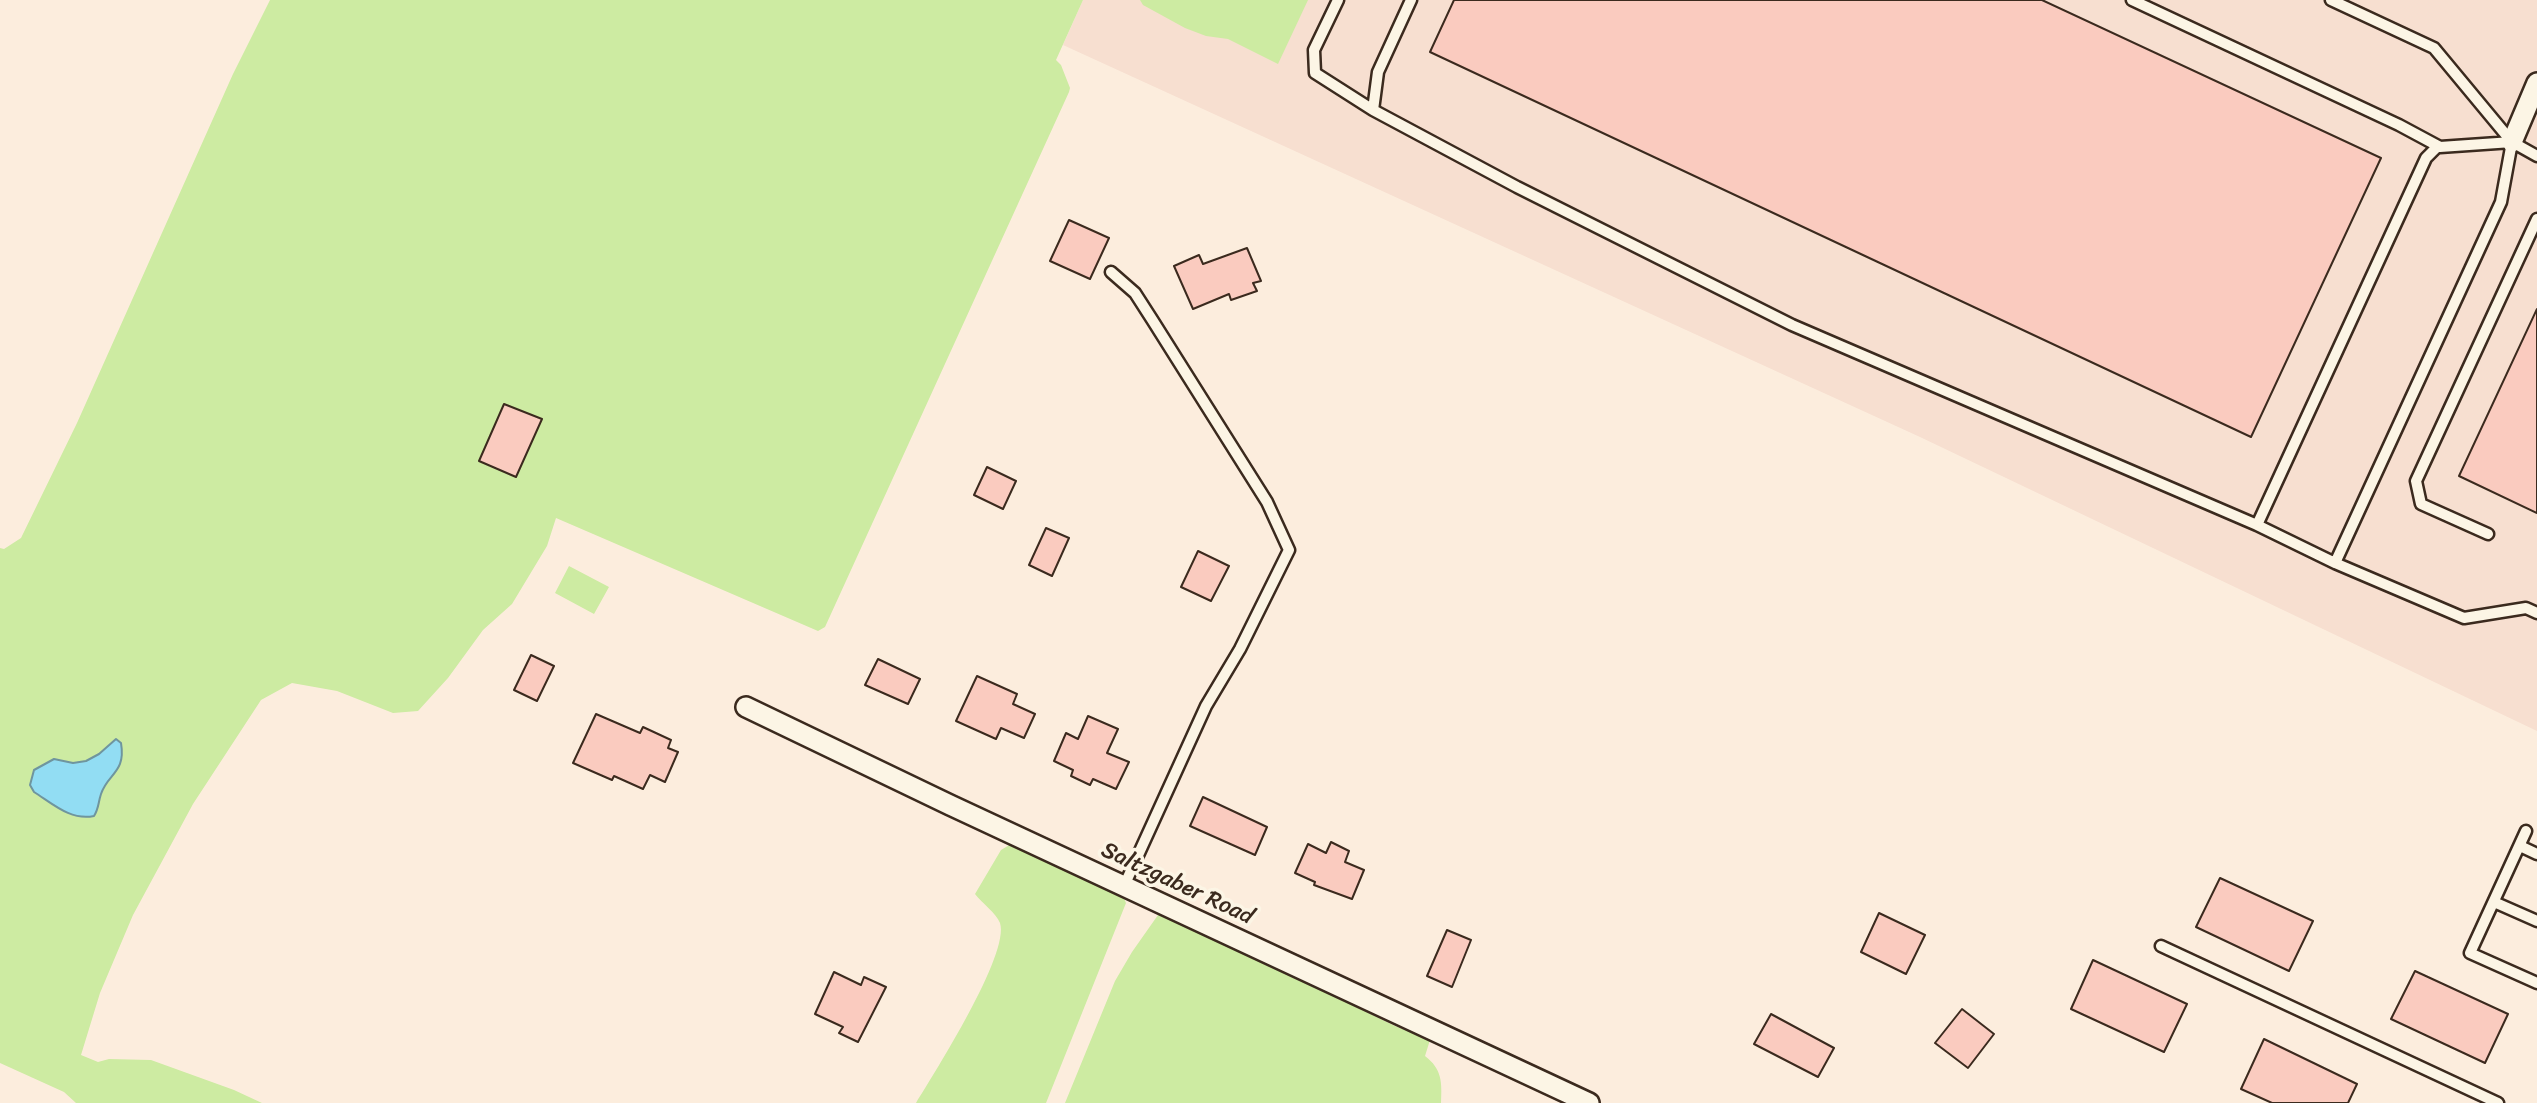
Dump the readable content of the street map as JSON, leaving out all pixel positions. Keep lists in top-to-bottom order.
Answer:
{
  "streets": {
    "street": ["Saltzgaber Road"]
  }
}
